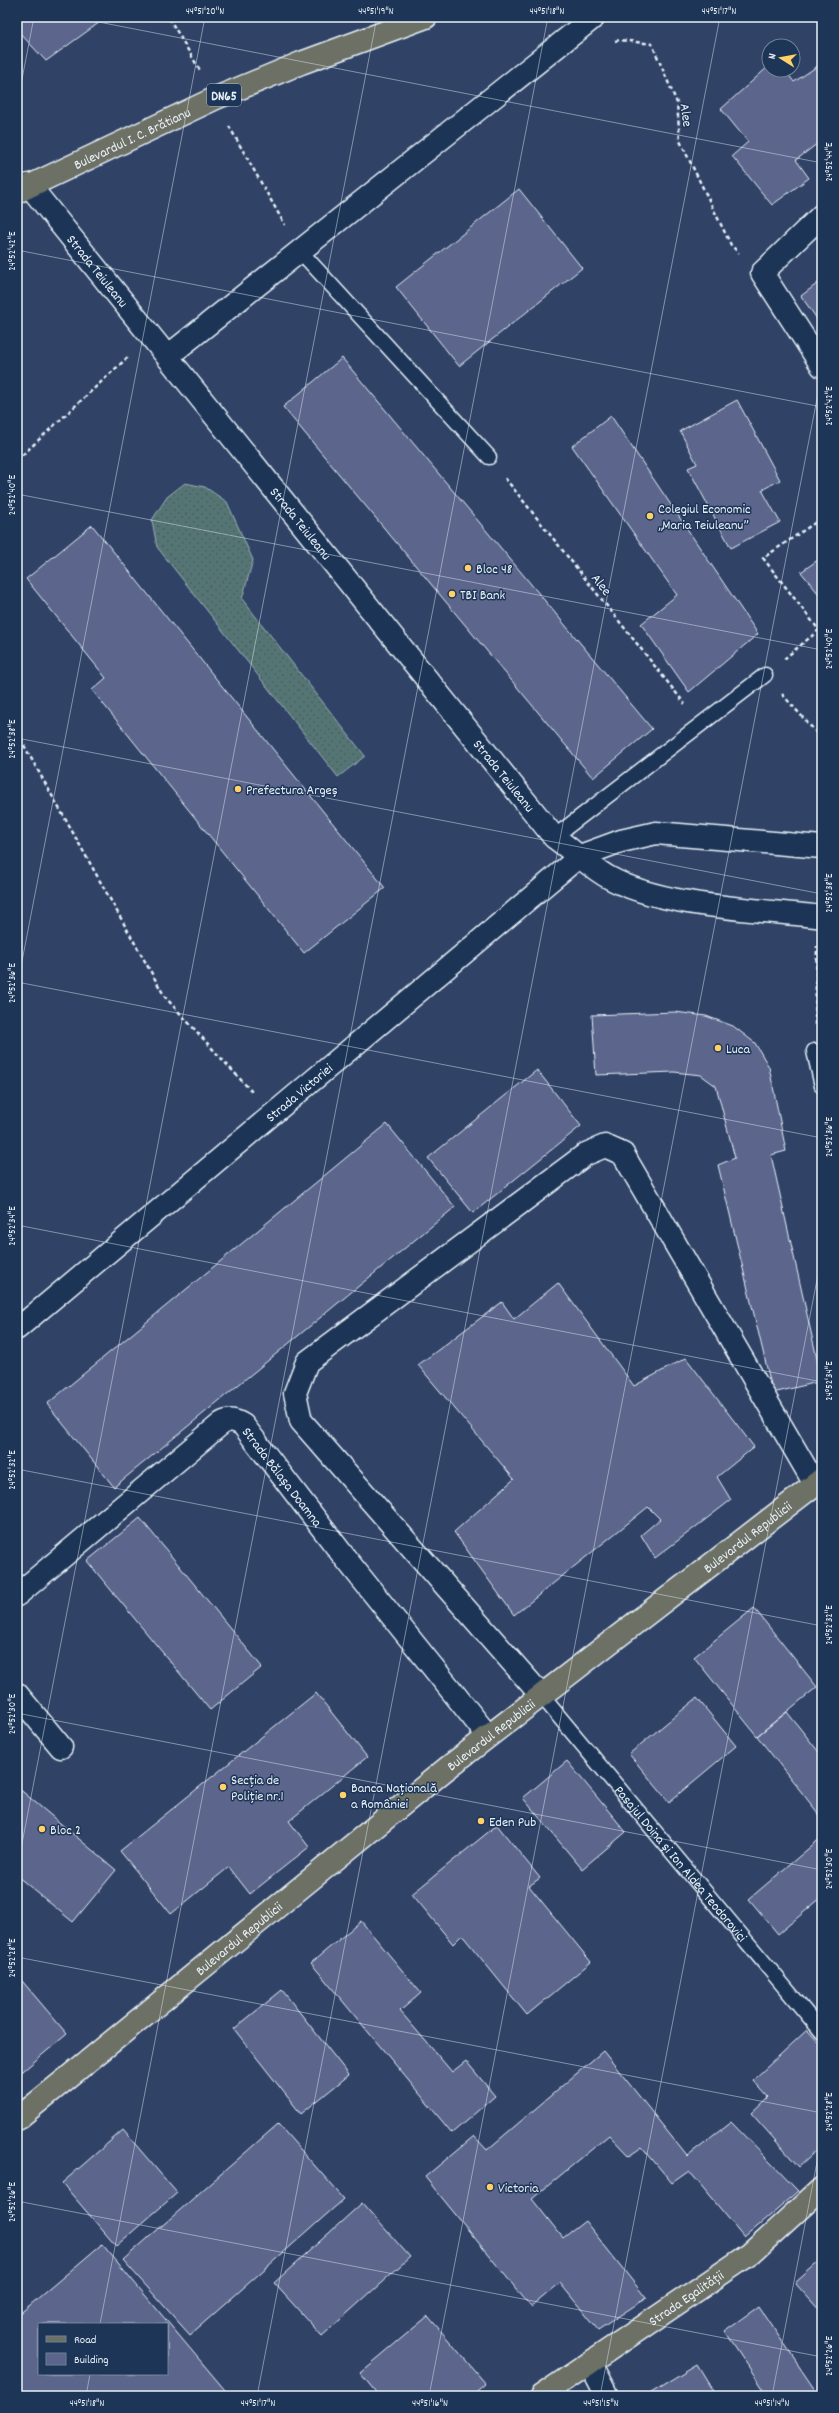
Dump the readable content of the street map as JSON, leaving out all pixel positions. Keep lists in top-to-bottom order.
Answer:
{
  "streets": {
    "main road": [
      "DN65",
      "Bulevardul I. C. Brătianu",
      "Bulevardul Republicii",
      "Strada Egalității"
    ],
    "street": ["Strada Teiuleanu", "Strada Victoriei", "Strada Bălașa Doamna"],
    "lane": ["Pasajul Doina și Ion Aldea Teodorovici"],
    "path": ["Alee"]
  },
  "crossings": [
    ["Bulevardul I. C. Brătianu", "Strada Teiuleanu"],
    ["Strada Teiuleanu", "Strada Victoriei"],
    ["Strada Bălașa Doamna", "Bulevardul Republicii"],
    ["Bulevardul Republicii", "Pasajul Doina și Ion Aldea Teodorovici"]
  ],
  "places": [
    "Colegiul Economic „Maria Teiuleanu”",
    "Bloc 48",
    "TBI Bank",
    "Prefectura Argeș",
    "Luca",
    "Secția de Poliție nr.1",
    "Banca Națională a României",
    "Eden Pub",
    "Bloc 2",
    "Victoria"
  ],
  "legend": ["Road", "Building"],
  "north": "left",
  "coordinates": [
    "44°51'20\"N",
    "44°51'19\"N",
    "44°51'18\"N",
    "44°51'17\"N",
    "24°52'44\"E",
    "24°52'42\"E",
    "24°52'40\"E",
    "24°52'38\"E",
    "24°52'36\"E",
    "24°52'34\"E",
    "24°52'32\"E",
    "24°52'30\"E",
    "24°52'28\"E",
    "24°52'26\"E",
    "44°51'16\"N",
    "44°51'15\"N",
    "44°51'14\"N"
  ]
}
